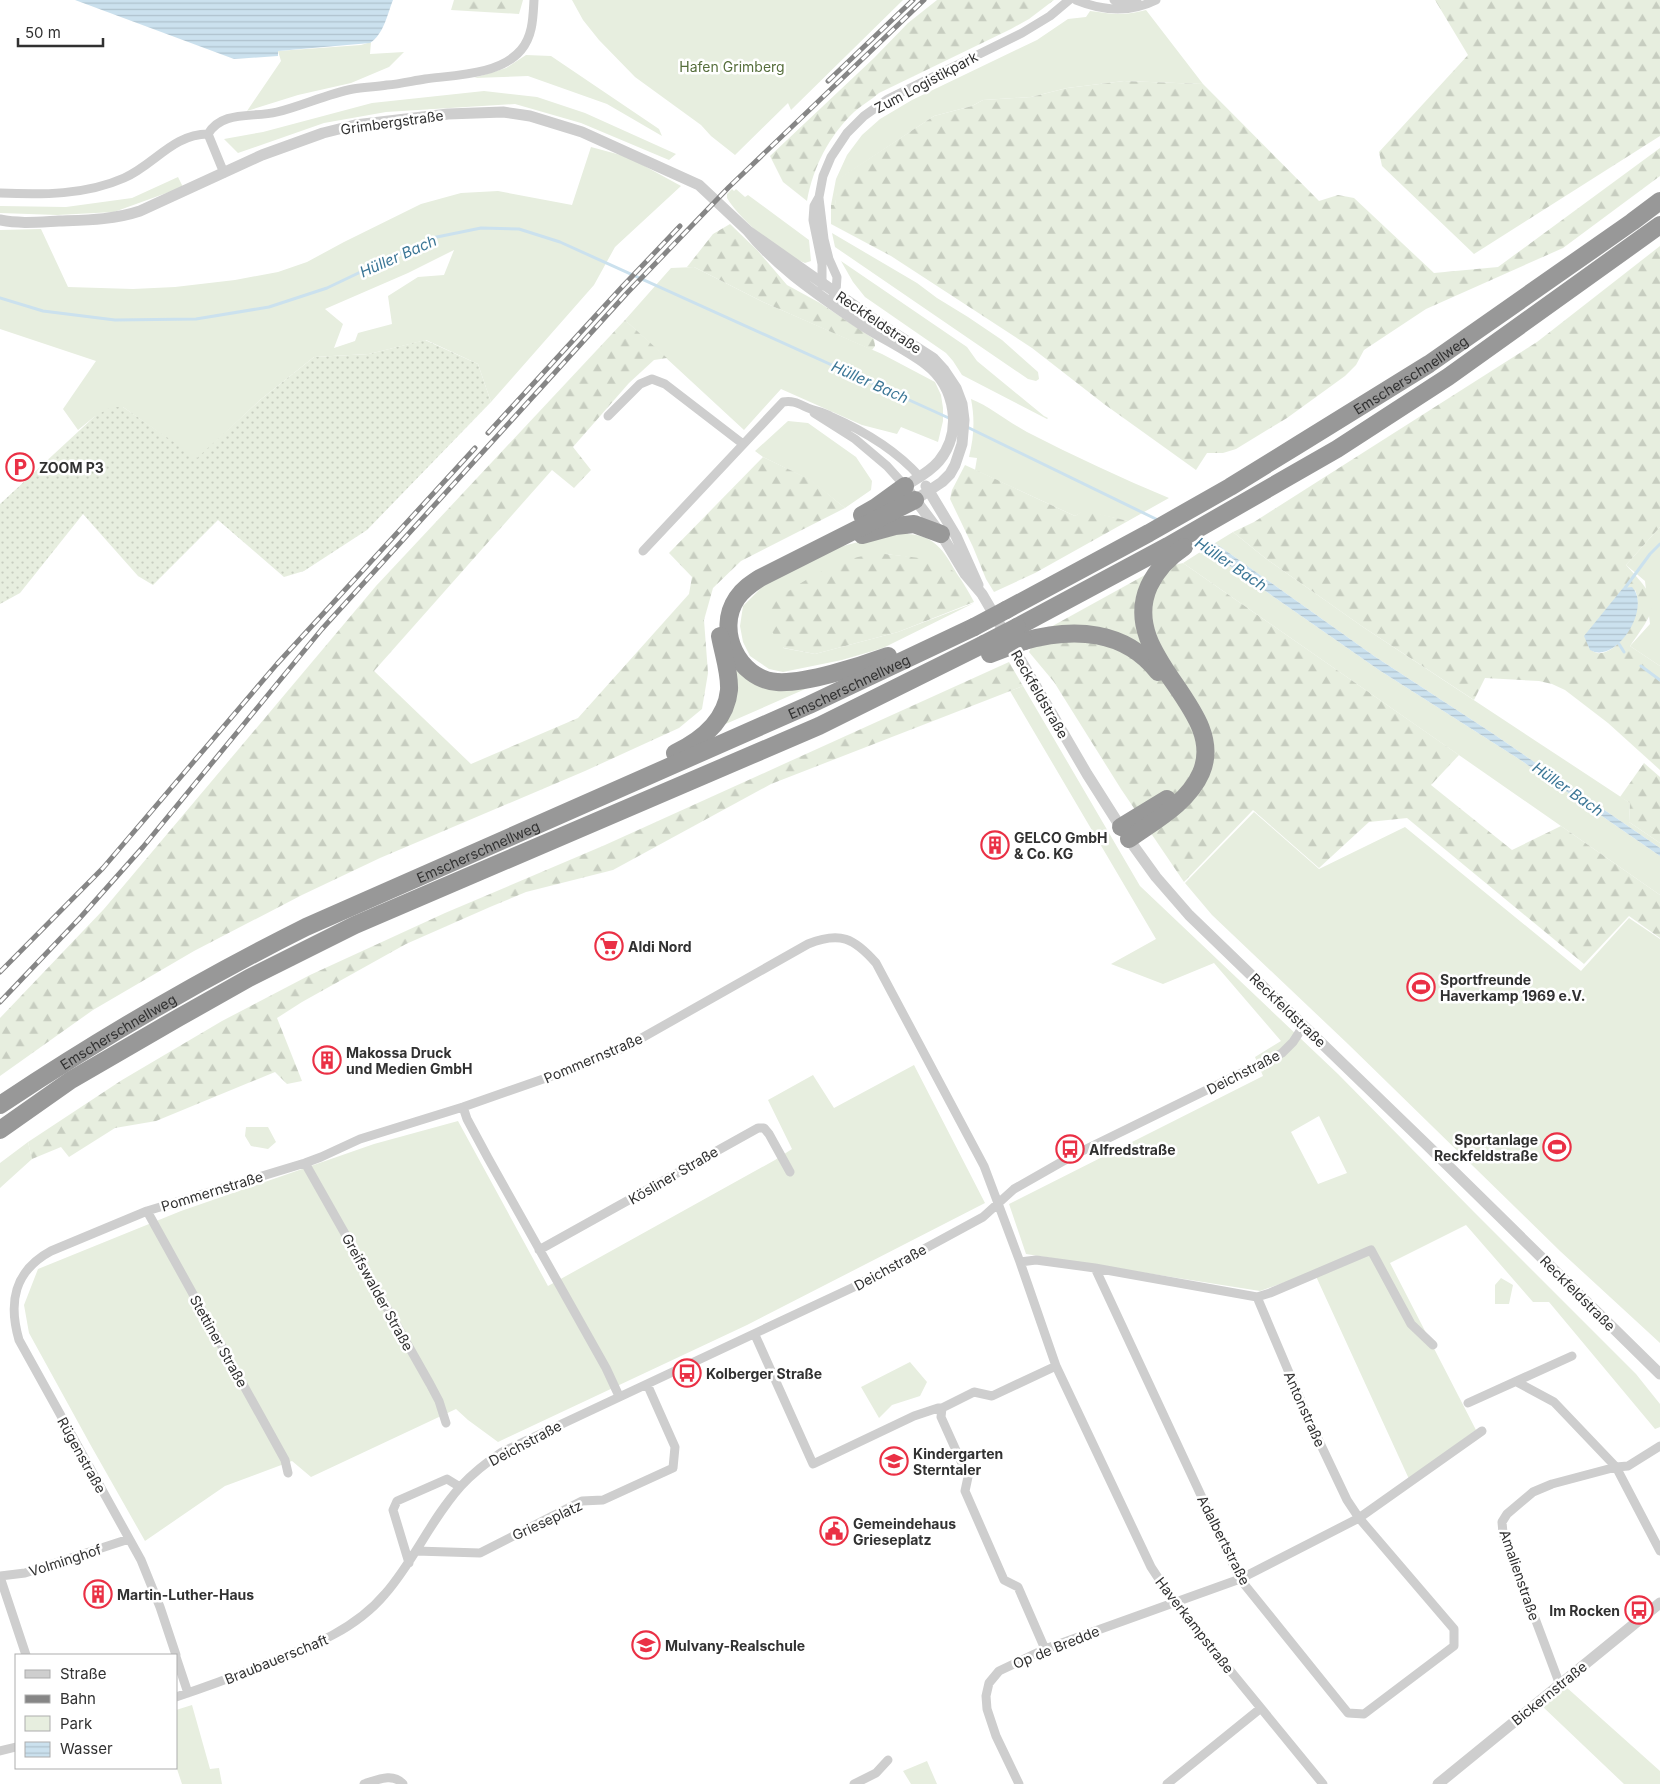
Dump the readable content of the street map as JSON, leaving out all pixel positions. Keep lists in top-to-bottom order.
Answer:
{
  "streets": {
    "highway": ["Emscherschnellweg"],
    "street": [
      "Zum Logistikpark",
      "Grimbergstraße",
      "Reckfeldstraße",
      "Pommernstraße",
      "Deichstraße",
      "Kösliner Straße",
      "Greifswalder Straße",
      "Stettiner Straße",
      "Antonstraße",
      "Rügenstraße",
      "Grieseplatz",
      "Adalbertstraße",
      "Volminghof",
      "Amalienstraße",
      "Haverkampstraße",
      "Op de Bredde",
      "Braubauerschaft",
      "Bickernstraße"
    ]
  },
  "crossings": [
    ["Zum Logistikpark", "Reckfeldstraße"],
    ["Grimbergstraße", "Reckfeldstraße"],
    ["Reckfeldstraße", "Deichstraße"],
    ["Pommernstraße", "Deichstraße"],
    ["Pommernstraße", "Greifswalder Straße"],
    ["Pommernstraße", "Stettiner Straße"],
    ["Pommernstraße", "Rügenstraße"],
    ["Pommernstraße", "Haverkampstraße"],
    ["Deichstraße", "Grieseplatz"],
    ["Deichstraße", "Haverkampstraße"],
    ["Deichstraße", "Braubauerschaft"],
    ["Antonstraße", "Adalbertstraße"],
    ["Rügenstraße", "Volminghof"],
    ["Rügenstraße", "Braubauerschaft"],
    ["Amalienstraße", "Bickernstraße"],
    ["Haverkampstraße", "Op de Bredde"]
  ],
  "water": ["Hüller Bach"],
  "parks": ["Hafen Grimberg"],
  "places": {
    "parking": ["ZOOM P3"],
    "building": ["GELCO GmbH & Co. KG", "Makossa Druck und Medien GmbH", "Martin-Luther-Haus"],
    "supermarket": ["Aldi Nord"],
    "sports": ["Sportfreunde Haverkamp 1969 e.V.", "Sportanlage Reckfeldstraße"],
    "bus stop": ["Alfredstraße", "Kolberger Straße", "Im Rocken"],
    "school or university": ["Kindergarten Sterntaler", "Mulvany-Realschule"],
    "public building": ["Gemeindehaus Grieseplatz"]
  },
  "legend": [
    "Straße",
    "Bahn",
    "Park",
    "Wasser"
  ],
  "scale_bar": "50 m"
}
